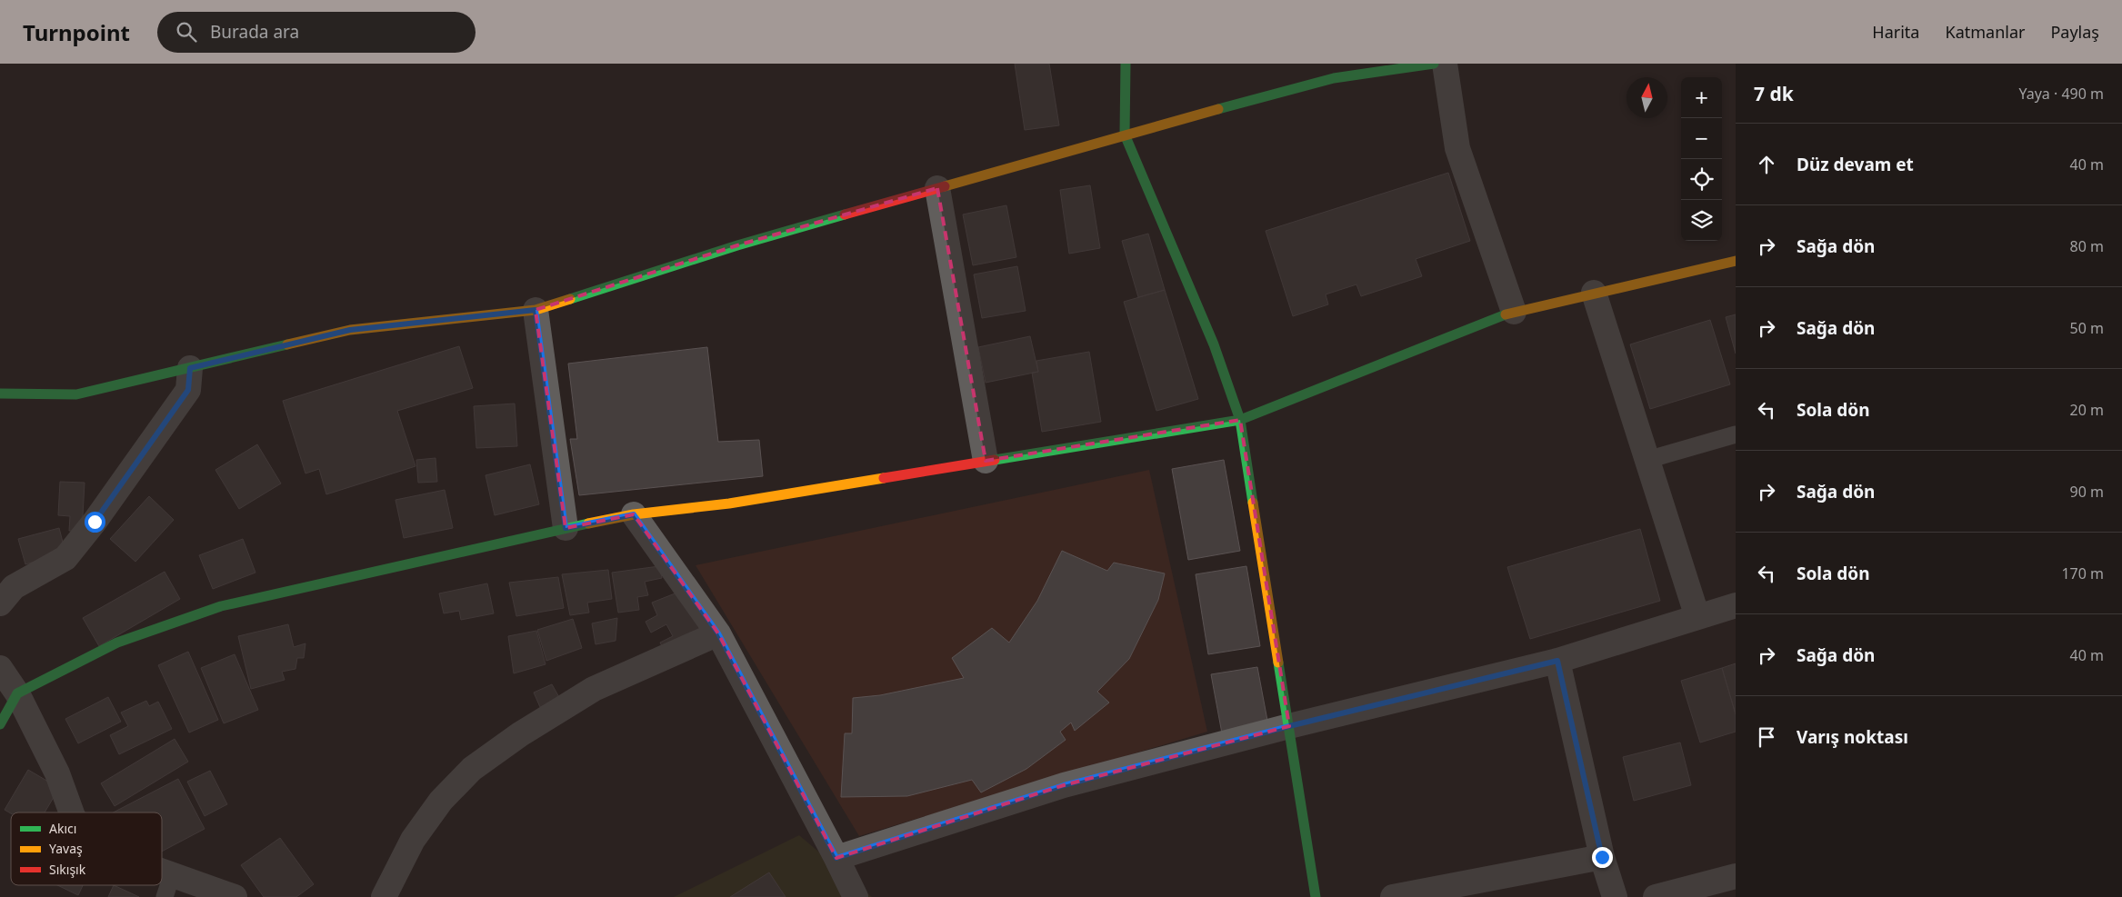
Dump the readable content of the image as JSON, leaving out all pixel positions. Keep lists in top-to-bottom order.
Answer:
{
  "legend": ["Akıcı", "Yavaş", "Sıkışık"],
  "north": "top",
  "page": {
    "header": "Turnpoint",
    "search": "Burada ara",
    "nav": ["Harita", "Katmanlar", "Paylaş"],
    "heading": ["7 dk", "Yaya · 490 m"],
    "map_buttons": ["+", "−"],
    "list": [
      ["Düz devam et", "40 m"],
      ["Sağa dön", "80 m"],
      ["Sağa dön", "50 m"],
      ["Sola dön", "20 m"],
      ["Sağa dön", "90 m"],
      ["Sola dön", "170 m"],
      ["Sağa dön", "40 m"],
      "Varış noktası"
    ]
  }
}
